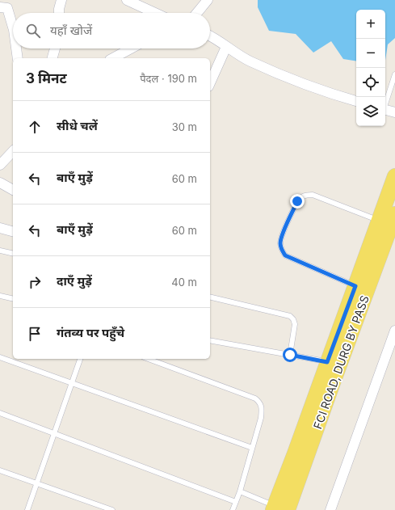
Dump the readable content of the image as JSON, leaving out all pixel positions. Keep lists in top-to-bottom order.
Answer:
{
  "streets": {
    "main road": ["FCI ROAD, DURG BY PASS"]
  },
  "page": {
    "map_buttons": ["+", "−"],
    "search": "यहाँ खोजें",
    "heading": ["3 मिनट", "पैदल · 190 m"],
    "list": [
      ["सीधे चलें", "30 m"],
      ["बाएँ मुड़ें", "60 m"],
      ["बाएँ मुड़ें", "60 m"],
      ["दाएँ मुड़ें", "40 m"],
      "गंतव्य पर पहुँचे"
    ]
  }
}
